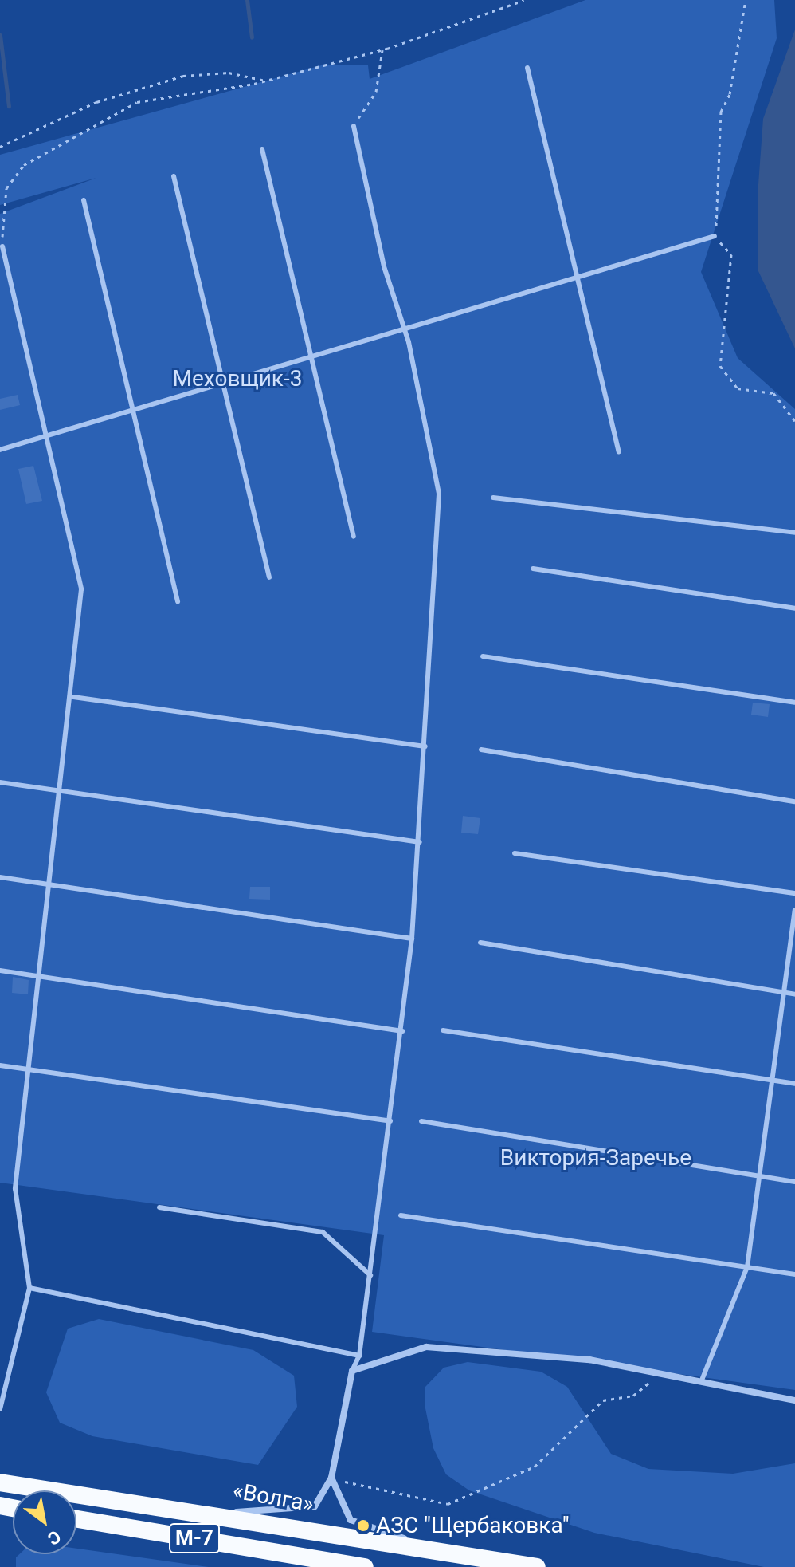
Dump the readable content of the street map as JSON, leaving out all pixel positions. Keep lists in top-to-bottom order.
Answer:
{
  "streets": {
    "highway": ["«Волга»", "М-7"]
  },
  "parks": ["Меховщик-3", "Виктория-Заречье"],
  "places": ["АЗС \"Щербаковка\""],
  "north": "bottom right"
}
